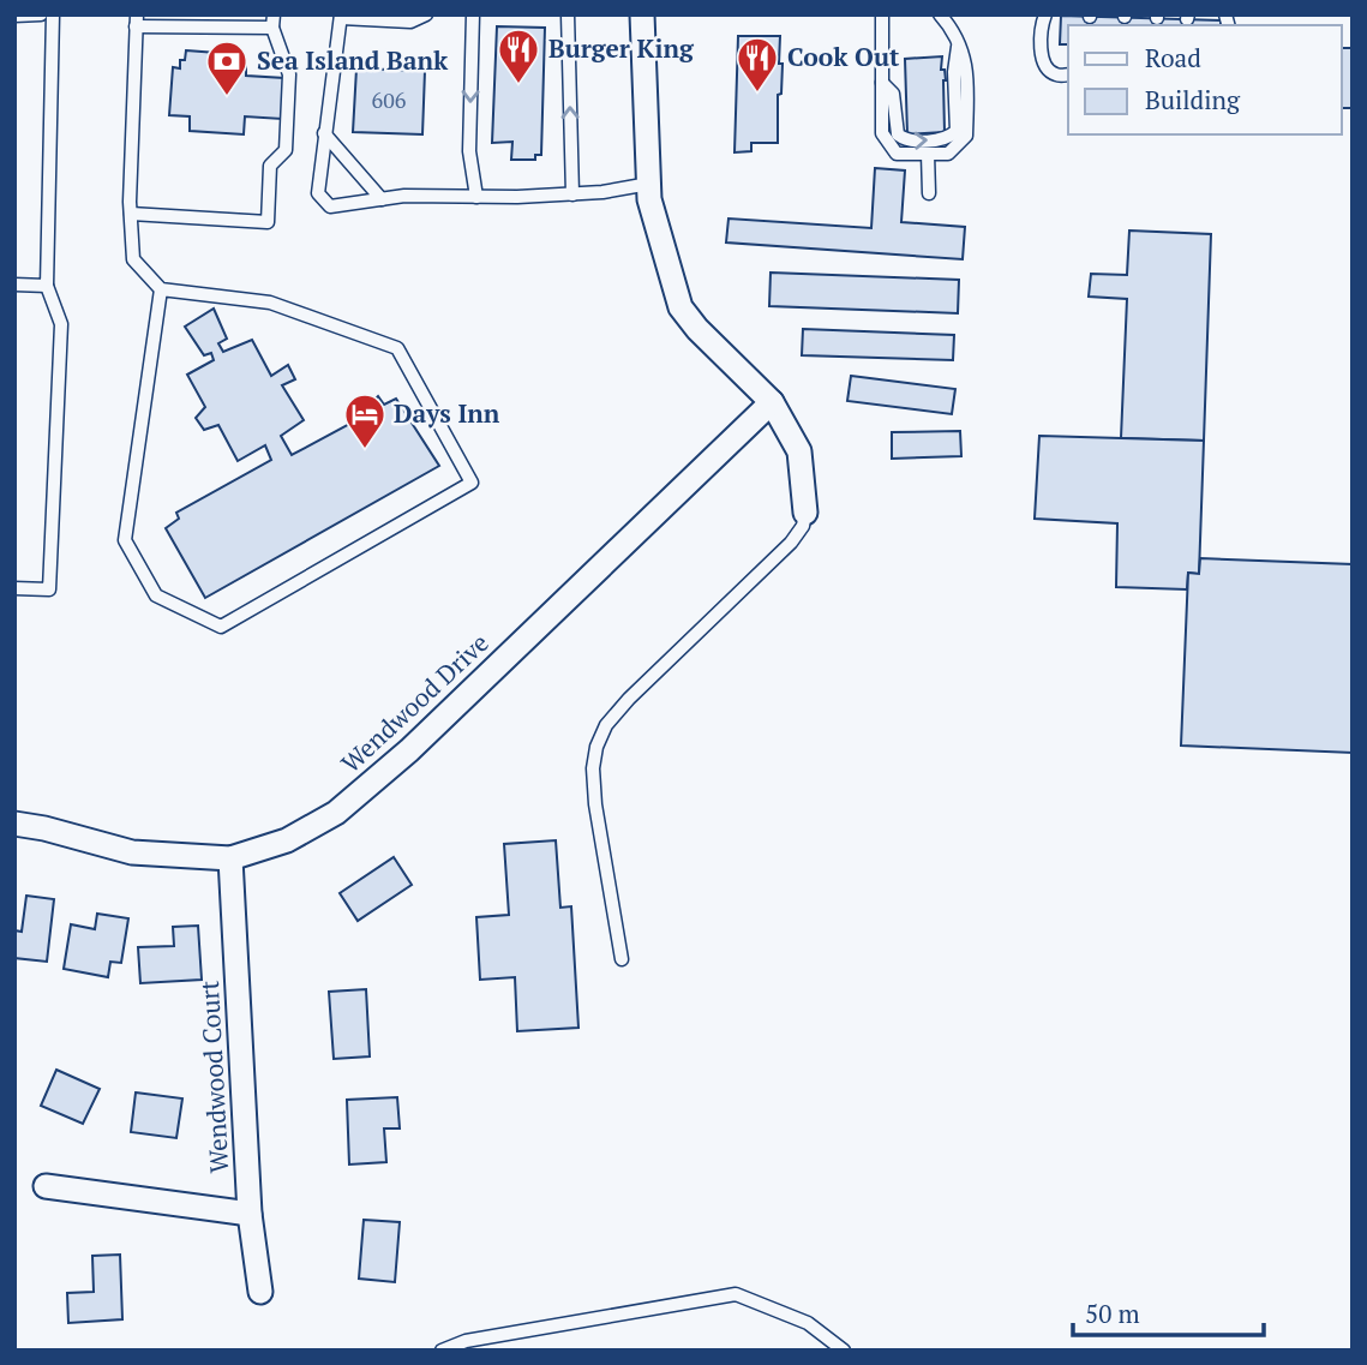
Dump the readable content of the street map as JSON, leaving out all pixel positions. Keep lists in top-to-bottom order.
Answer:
{
  "streets": {
    "street": ["Wendwood Drive", "Wendwood Court"]
  },
  "crossings": [
    ["Wendwood Drive", "Wendwood Court"]
  ],
  "places": {
    "restaurant": ["Burger King", "Cook Out"],
    "bank": ["Sea Island Bank"],
    "hotel": ["Days Inn"]
  },
  "house_numbers": ["606"],
  "legend": ["Road", "Building"],
  "scale_bar": "50 m"
}
